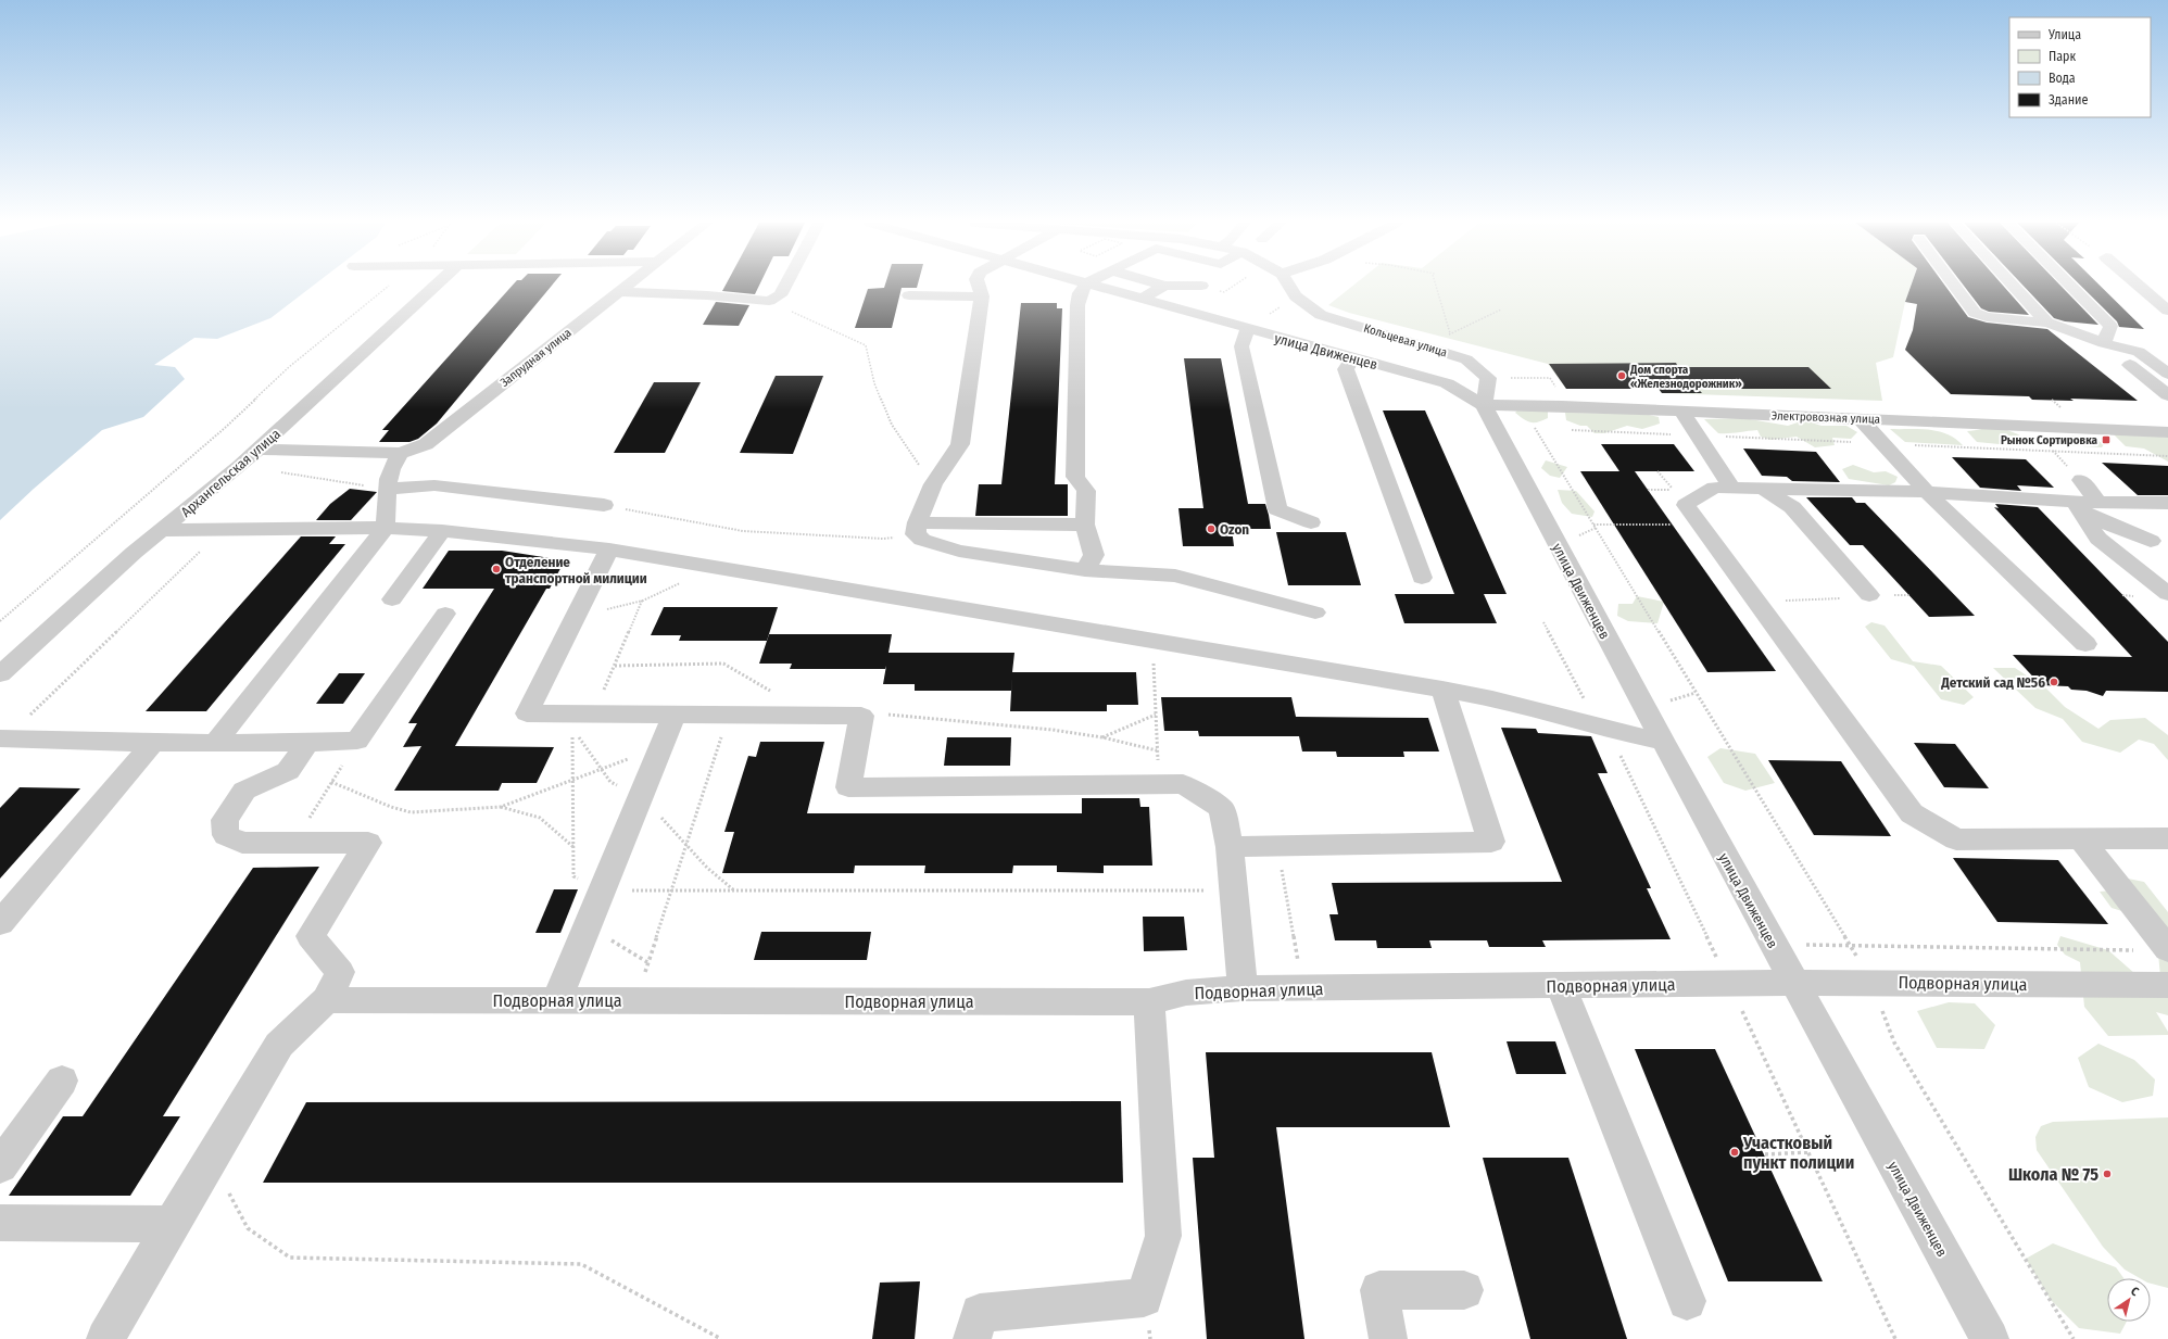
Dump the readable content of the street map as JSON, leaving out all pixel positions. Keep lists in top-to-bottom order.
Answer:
{
  "streets": {
    "street": [
      "Кольцевая улица",
      "улица Движенцев",
      "Запрудная улица",
      "Электровозная улица",
      "Архангельская улица",
      "Подворная улица"
    ]
  },
  "crossings": [
    ["Кольцевая улица", "улица Движенцев"],
    ["Кольцевая улица", "Электровозная улица"],
    ["улица Движенцев", "Электровозная улица"],
    ["улица Движенцев", "Подворная улица"]
  ],
  "places": {
    "other": [
      "Дом спорта «Железнодорожник»",
      "Ozon",
      "Отделение транспортной милиции",
      "Детский сад №56",
      "Участковый пункт полиции",
      "Школа № 75"
    ],
    "transit": ["Рынок Сортировка"]
  },
  "legend": [
    "Улица",
    "Парк",
    "Вода",
    "Здание"
  ],
  "north": "top right"
}
